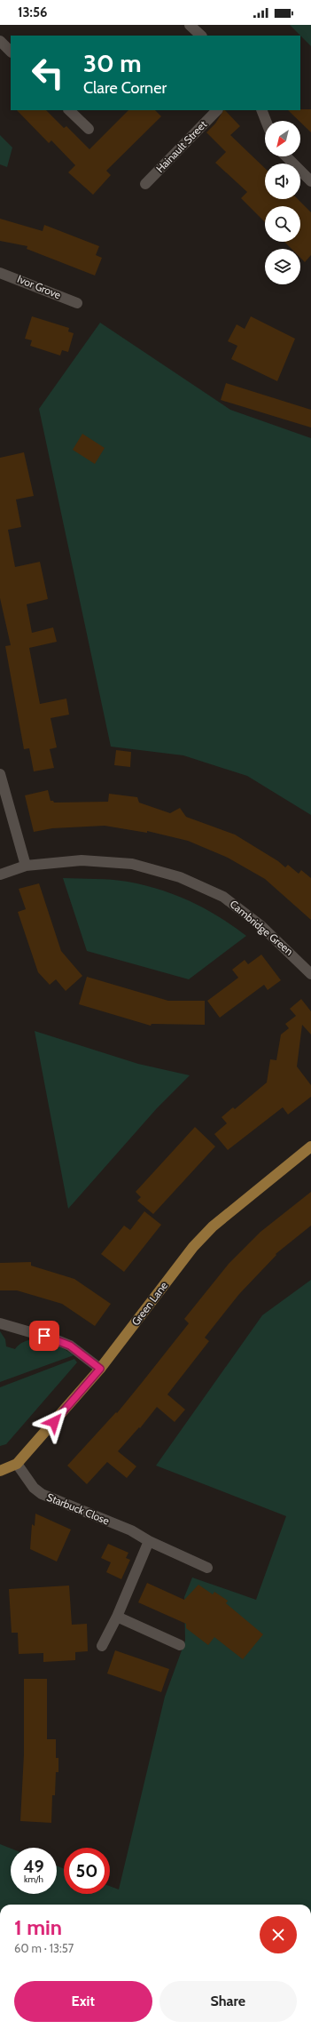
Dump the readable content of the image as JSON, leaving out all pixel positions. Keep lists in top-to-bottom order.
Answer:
{
  "streets": {
    "main road": ["Green Lane"],
    "street": [
      "Hainault Street",
      "Ivor Grove",
      "Cambridge Green",
      "Starbuck Close"
    ]
  },
  "crossings": [
    ["Green Lane", "Starbuck Close"]
  ],
  "north": "bottom left",
  "page": {
    "status": "13:56",
    "turn": ["30 m", "Clare Corner"],
    "speed": "49 km/h",
    "limit": "50",
    "heading": ["1 min", "60 m · 13:57"],
    "buttons": ["Exit", "Share"]
  }
}
